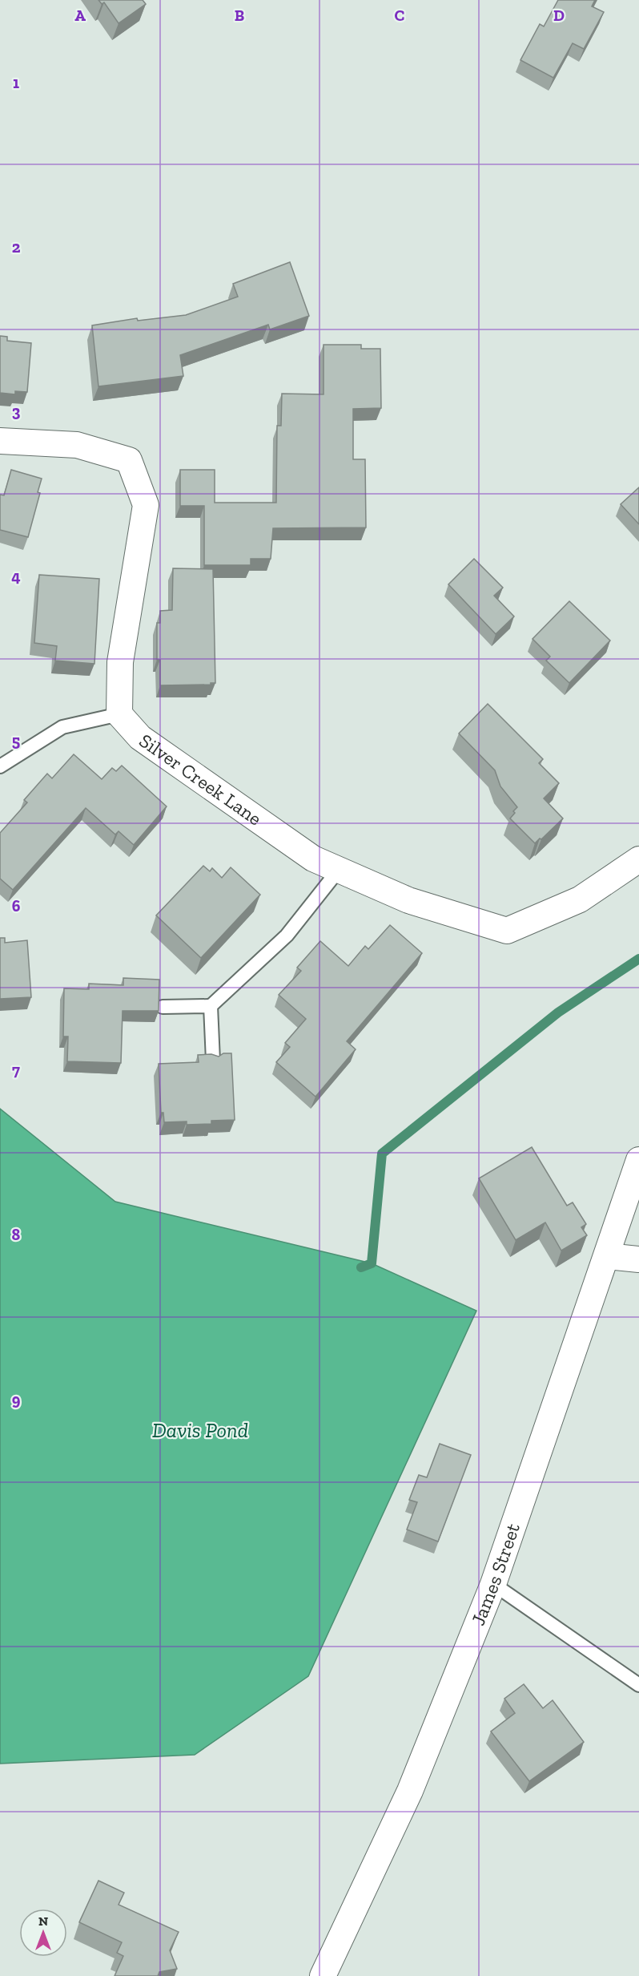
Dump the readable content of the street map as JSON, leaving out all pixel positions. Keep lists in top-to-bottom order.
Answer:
{
  "streets": {
    "street": ["Silver Creek Lane", "James Street"]
  },
  "water": ["Davis Pond"],
  "north": "top",
  "grid": {
    "columns": [
      "A",
      "B",
      "C",
      "D"
    ],
    "rows": [
      "1",
      "2",
      "3",
      "4",
      "5",
      "6",
      "7",
      "8",
      "9"
    ]
  }
}
